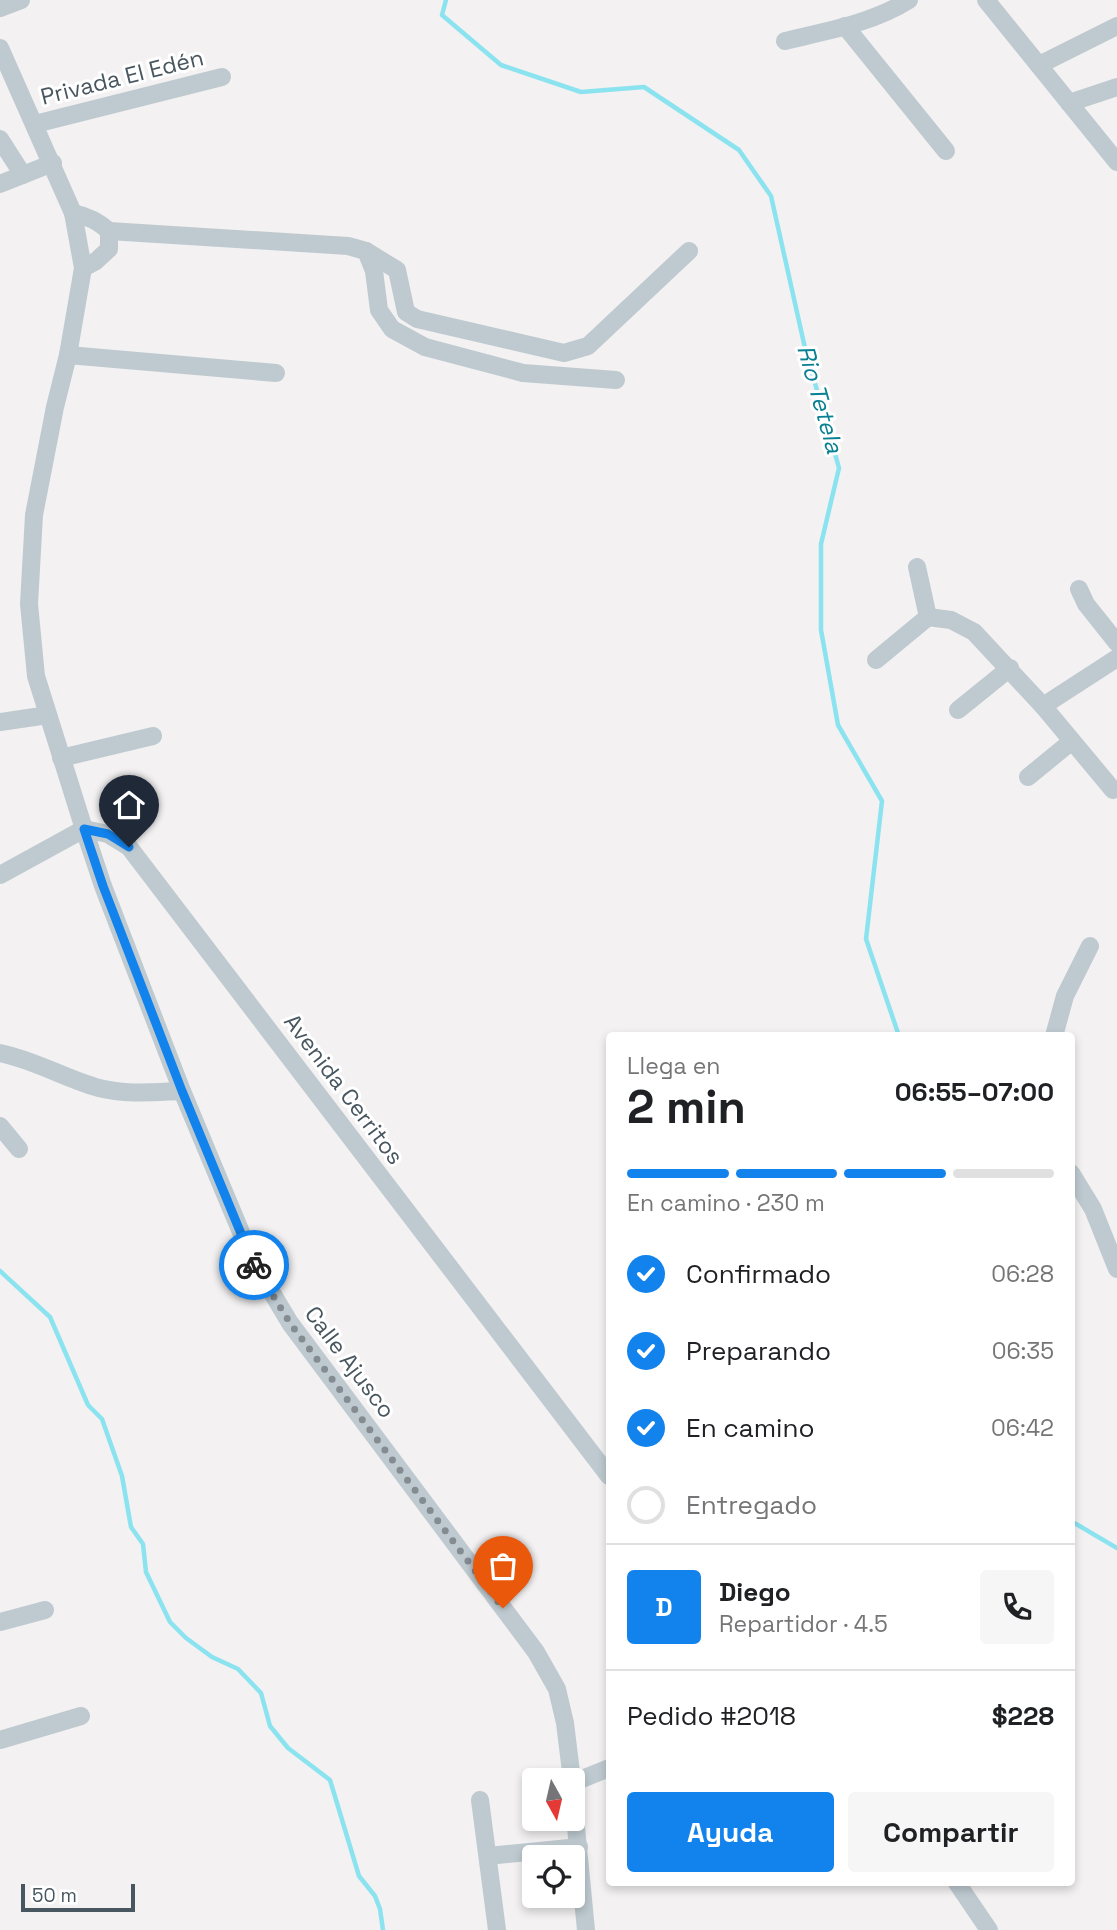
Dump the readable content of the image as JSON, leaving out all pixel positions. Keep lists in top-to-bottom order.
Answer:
{
  "streets": {
    "street": ["Privada El Edén", "Avenida Cerritos", "Calle Ajusco"]
  },
  "crossings": [
    ["Avenida Cerritos", "Calle Ajusco"]
  ],
  "water": ["Rio Tetela"],
  "scale_bar": "50 m",
  "north": "bottom",
  "page": {
    "heading": ["2 min", "Llega en", "06:55–07:00"],
    "panel": [
      "Diego",
      "Repartidor · 4.5",
      "Pedido #2018",
      "$228"
    ],
    "bar": "En camino · 230 m",
    "list": [
      ["Confirmado", "06:28"],
      ["Preparando", "06:35"],
      ["En camino", "06:42"],
      "Entregado"
    ],
    "round": "D",
    "buttons": ["Ayuda", "Compartir"],
    "scale": "50 m"
  }
}
